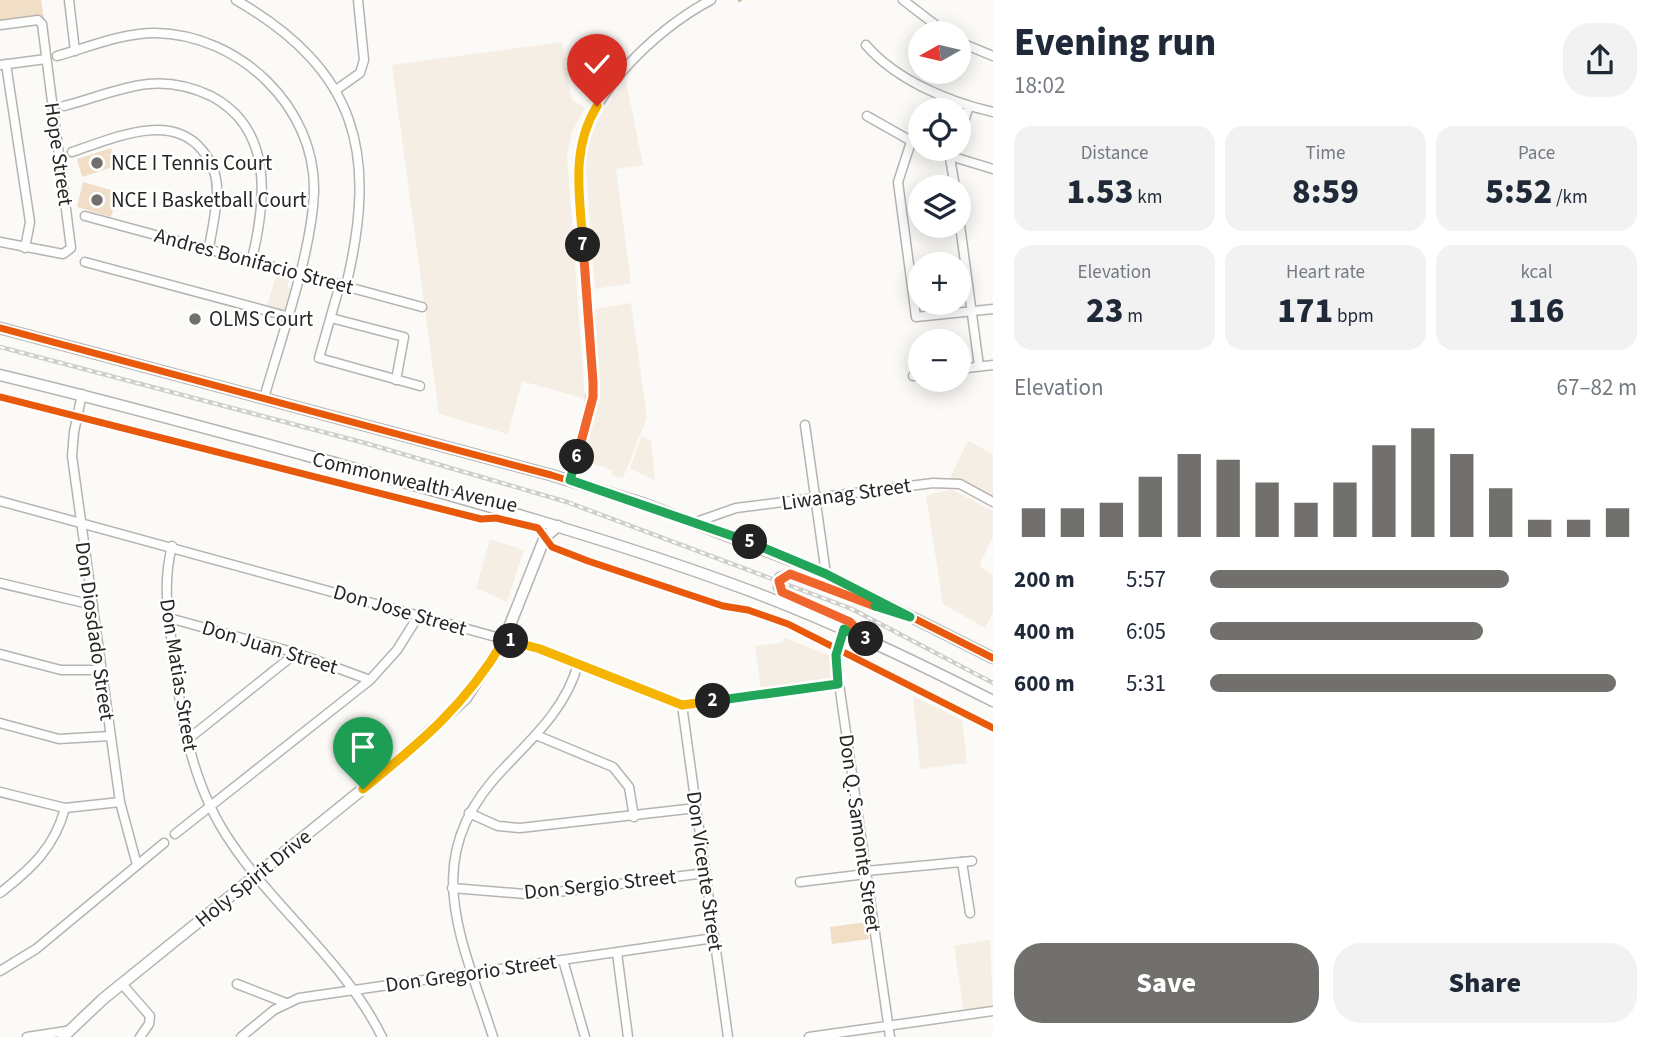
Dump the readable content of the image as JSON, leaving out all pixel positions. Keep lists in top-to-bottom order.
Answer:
{
  "streets": {
    "main road": ["Commonwealth Avenue", "Holy Spirit Drive"],
    "street": [
      "Hope Street",
      "Andres Bonifacio Street",
      "Liwanag Street",
      "Don Jose Street",
      "Don Diosdado Street",
      "Don Juan Street",
      "Don Matias Street",
      "Don Q. Samonte Street",
      "Don Vicente Street",
      "Don Sergio Street",
      "Don Gregorio Street"
    ]
  },
  "crossings": [
    ["Commonwealth Avenue", "Liwanag Street"],
    ["Commonwealth Avenue", "Don Diosdado Street"],
    ["Commonwealth Avenue", "Don Q. Samonte Street"],
    ["Don Jose Street", "Don Diosdado Street"],
    ["Don Jose Street", "Don Matias Street"],
    ["Don Jose Street", "Don Q. Samonte Street"],
    ["Don Jose Street", "Don Vicente Street"],
    ["Don Jose Street", "Holy Spirit Drive"],
    ["Don Juan Street", "Don Matias Street"],
    ["Don Matias Street", "Holy Spirit Drive"],
    ["Don Matias Street", "Don Gregorio Street"],
    ["Don Vicente Street", "Don Sergio Street"],
    ["Don Vicente Street", "Don Gregorio Street"]
  ],
  "places": ["NCE I Tennis Court", "NCE I Basketball Court", "OLMS Court"],
  "north": "left",
  "page": {
    "heading": ["Evening run", "18:02"],
    "map_buttons": ["+", "−"],
    "stats": [
      ["Distance", "1.53 km"],
      ["Time", "8:59"],
      ["Pace", "5:52 /km"],
      ["Elevation", "23 m"],
      ["Heart rate", "171 bpm"],
      ["kcal", "116"]
    ],
    "pins": [
      "7",
      "6",
      "5",
      "3",
      "1",
      "2"
    ],
    "chart": ["Elevation", "67–82 m"],
    "list": [
      {
        "name": "200 m",
        "note": "5:57"
      },
      {
        "name": "400 m",
        "note": "6:05"
      },
      {
        "name": "600 m",
        "note": "5:31"
      }
    ],
    "buttons": ["Save", "Share"]
  }
}
